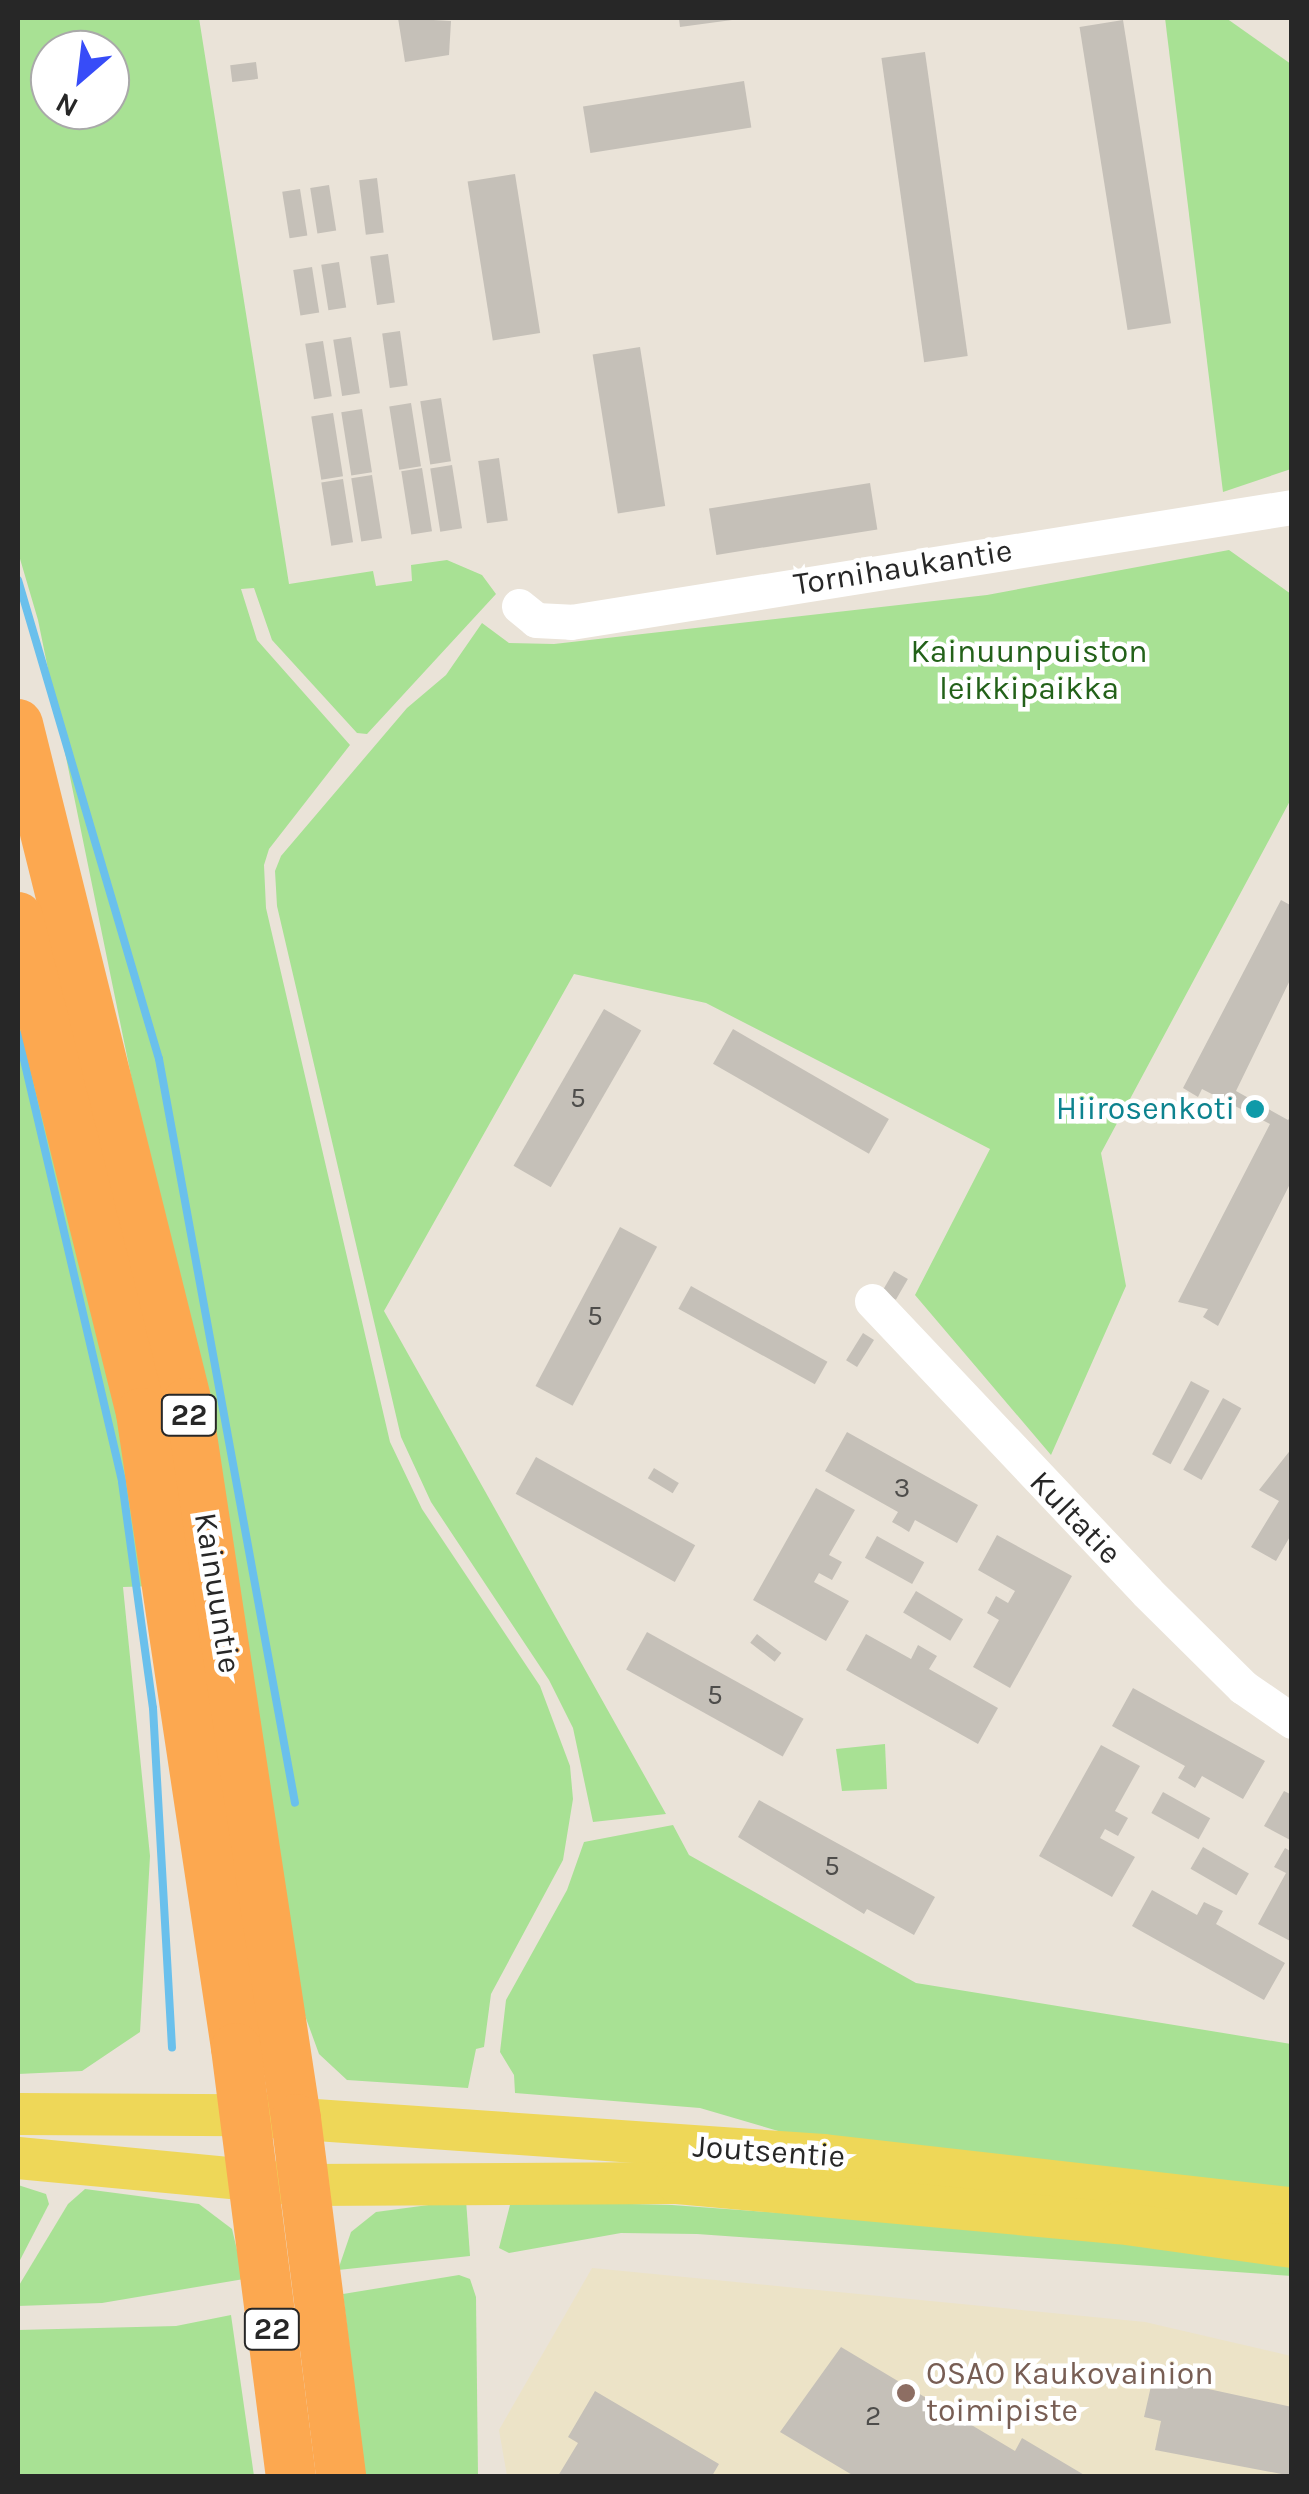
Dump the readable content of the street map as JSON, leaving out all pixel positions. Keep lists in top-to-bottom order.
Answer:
{
  "streets": {
    "highway": ["22", "Kainuuntie"],
    "main road": ["Joutsentie"],
    "street": ["Tornihaukantie", "Kultatie"]
  },
  "crossings": [
    ["Kainuuntie", "Joutsentie"]
  ],
  "parks": ["Kainuunpuiston leikkipaikka"],
  "places": ["Hiirosenkoti", "OSAO Kaukovainion toimipiste"],
  "house_numbers": [
    "5",
    "5",
    "3",
    "5",
    "5",
    "2"
  ],
  "north": "bottom left"
}
